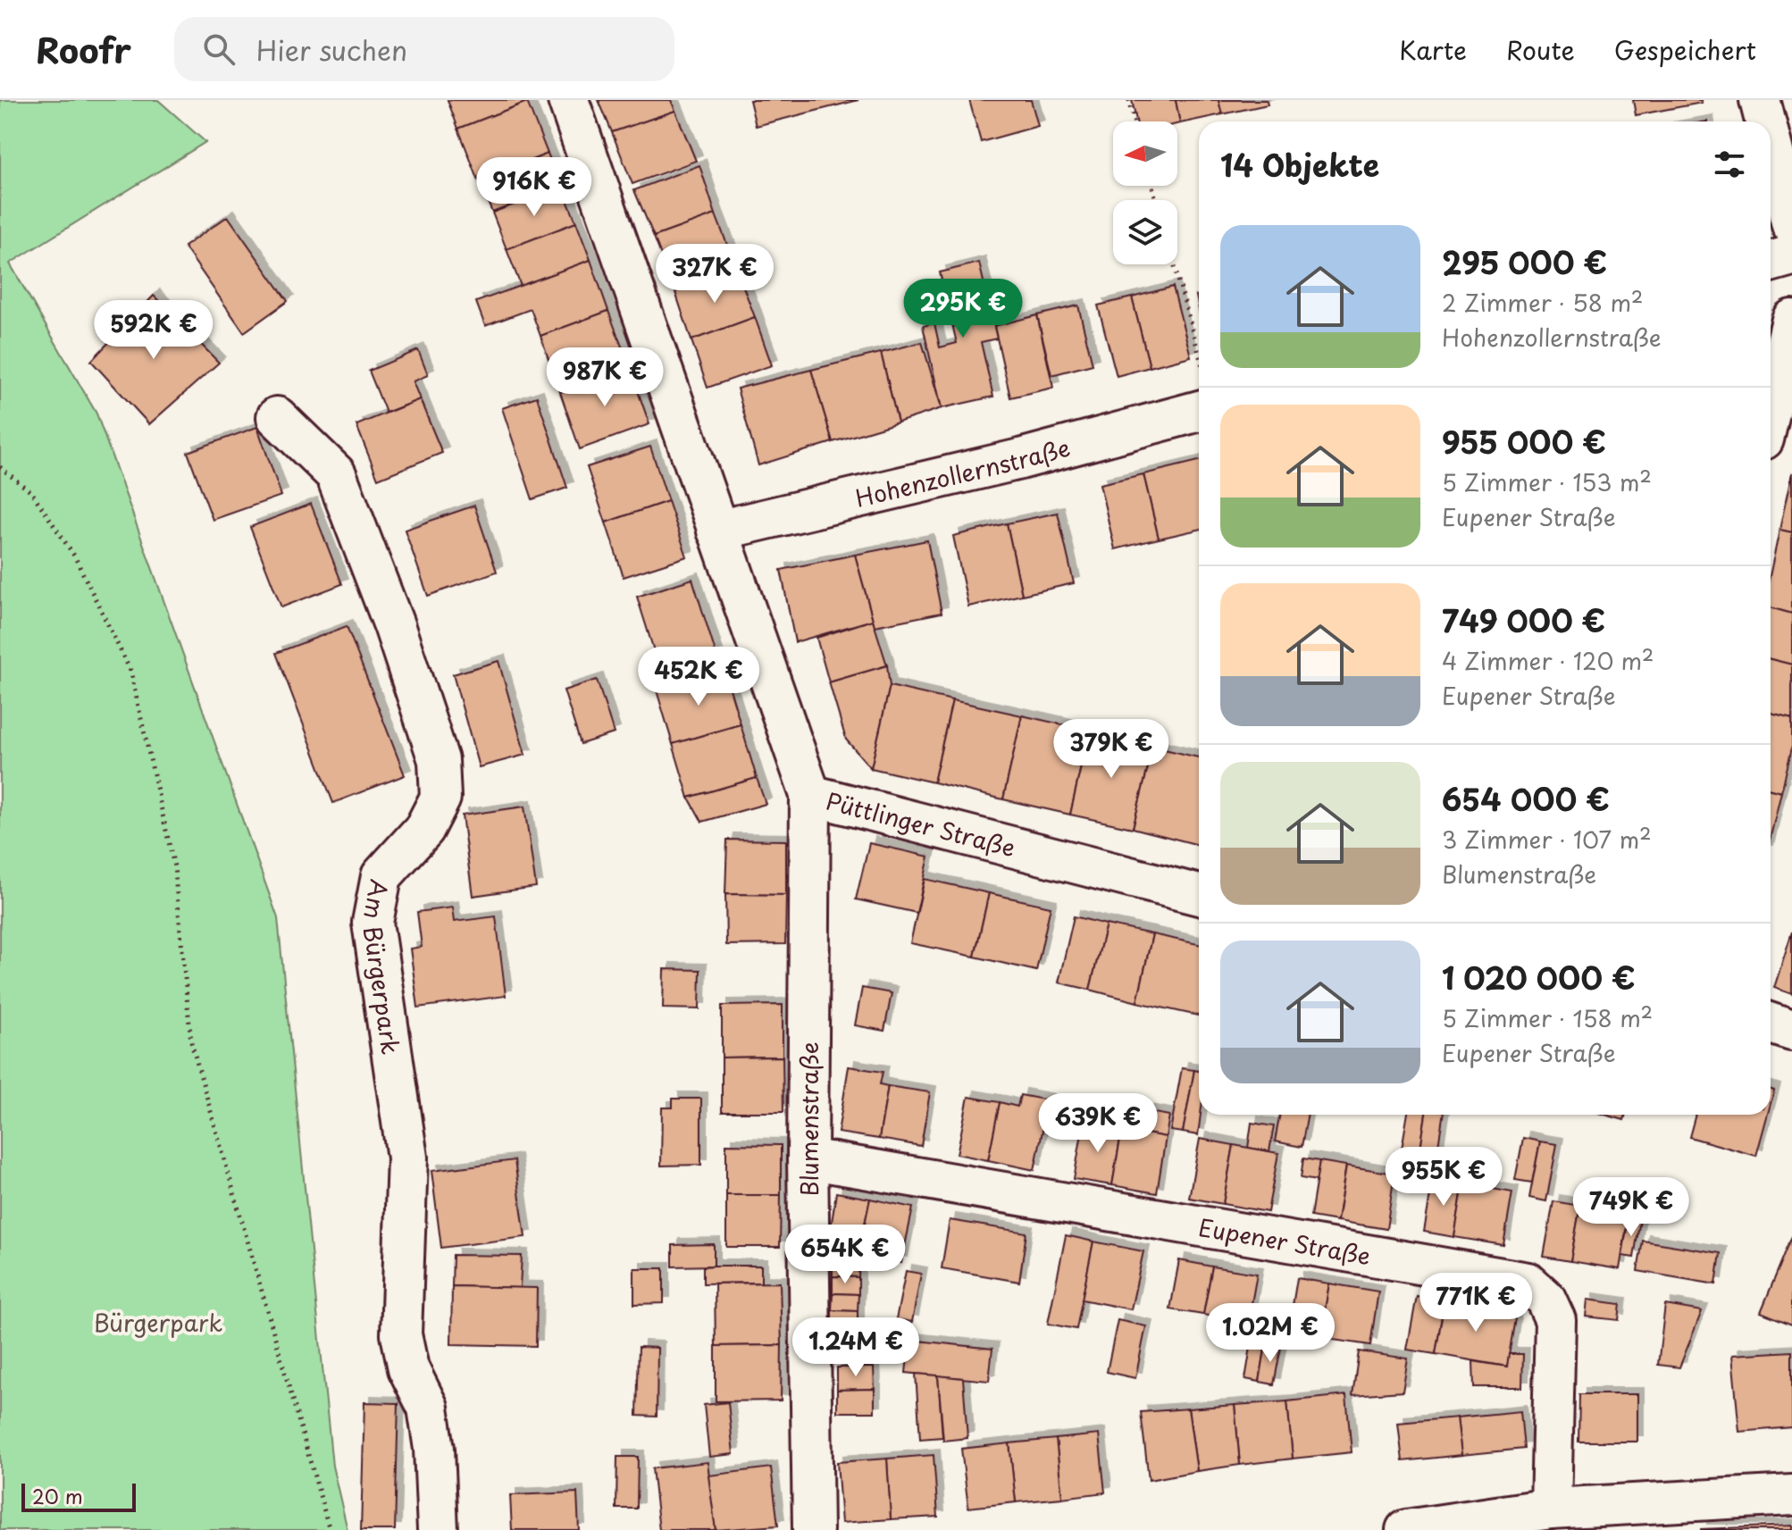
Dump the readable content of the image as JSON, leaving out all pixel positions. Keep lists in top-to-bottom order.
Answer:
{
  "streets": {
    "street": [
      "Hohenzollernstraße",
      "Püttlinger Straße",
      "Am Bürgerpark",
      "Blumenstraße",
      "Eupener Straße"
    ]
  },
  "crossings": [
    ["Hohenzollernstraße", "Püttlinger Straße"],
    ["Püttlinger Straße", "Blumenstraße"],
    ["Blumenstraße", "Eupener Straße"]
  ],
  "parks": ["Bürgerpark"],
  "scale_bar": "20 m",
  "north": "left",
  "page": {
    "header": "Roofr",
    "search": "Hier suchen",
    "nav": ["Karte", "Route", "Gespeichert"],
    "heading": "14 Objekte",
    "price": [
      "916K €",
      "327K €",
      "295K €",
      "592K €",
      "987K €",
      "452K €",
      "379K €",
      "639K €",
      "955K €",
      "749K €",
      "654K €",
      "771K €",
      "1.02M €",
      "1.24M €"
    ],
    "list": [
      {
        "name": "295 000 €",
        "note": "2 Zimmer · 58 m² · Hohenzollernstraße"
      },
      {
        "name": "955 000 €",
        "note": "5 Zimmer · 153 m² · Eupener Straße"
      },
      {
        "name": "749 000 €",
        "note": "4 Zimmer · 120 m² · Eupener Straße"
      },
      {
        "name": "654 000 €",
        "note": "3 Zimmer · 107 m² · Blumenstraße"
      },
      {
        "name": "1 020 000 €",
        "note": "5 Zimmer · 158 m² · Eupener Straße"
      }
    ],
    "scale": "20 m"
  }
}
